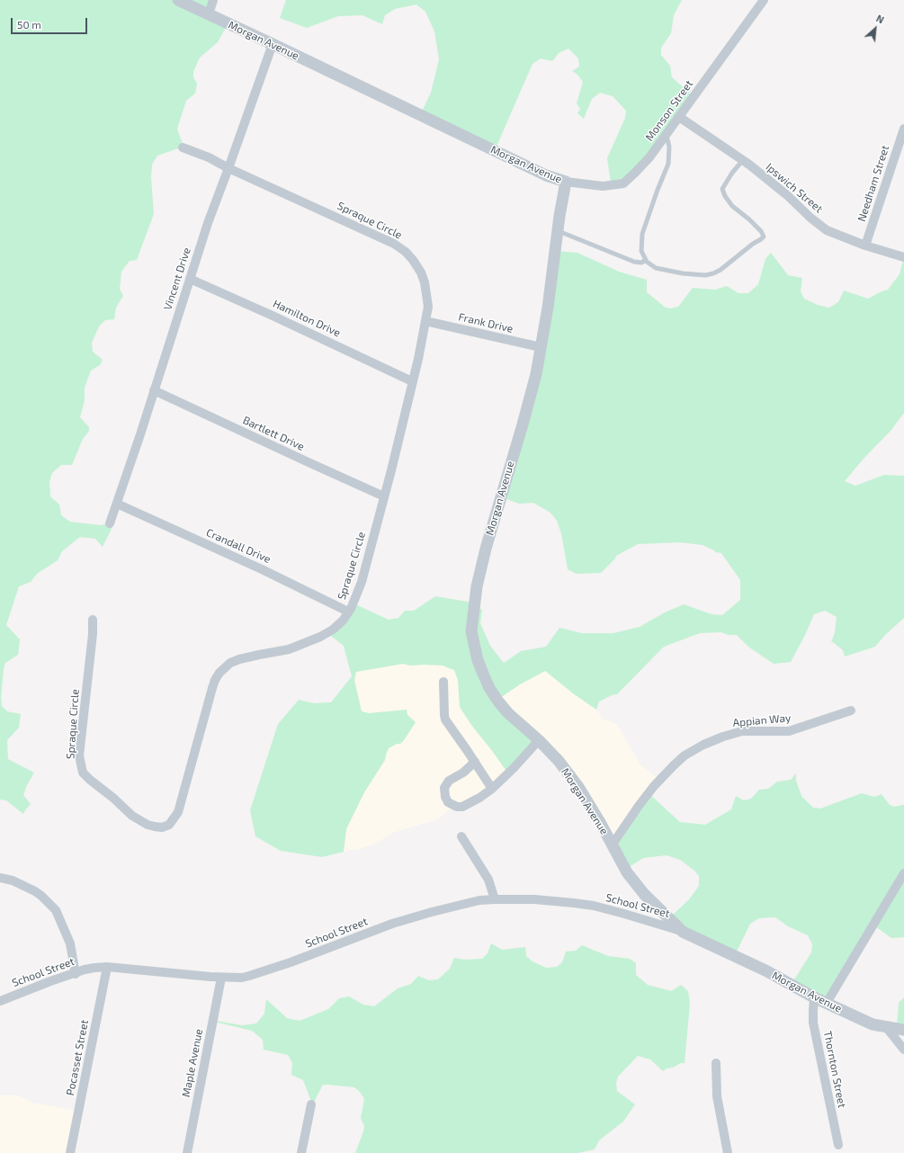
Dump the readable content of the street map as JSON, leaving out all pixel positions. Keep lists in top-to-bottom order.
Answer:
{
  "streets": {
    "street": [
      "Morgan Avenue",
      "Monson Street",
      "Needham Street",
      "Ipswich Street",
      "Spraque Circle",
      "Vincent Drive",
      "Hamilton Drive",
      "Frank Drive",
      "Bartlett Drive",
      "Crandall Drive",
      "Appian Way",
      "School Street",
      "Pocasset Street",
      "Maple Avenue",
      "Thornton Street"
    ]
  },
  "crossings": [
    ["Morgan Avenue", "Monson Street"],
    ["Morgan Avenue", "Vincent Drive"],
    ["Morgan Avenue", "Frank Drive"],
    ["Morgan Avenue", "Appian Way"],
    ["Morgan Avenue", "School Street"],
    ["Morgan Avenue", "Thornton Street"],
    ["Monson Street", "Ipswich Street"],
    ["Needham Street", "Ipswich Street"],
    ["Spraque Circle", "Vincent Drive"],
    ["Spraque Circle", "Hamilton Drive"],
    ["Spraque Circle", "Frank Drive"],
    ["Spraque Circle", "Bartlett Drive"],
    ["Spraque Circle", "Crandall Drive"],
    ["Vincent Drive", "Hamilton Drive"],
    ["Vincent Drive", "Bartlett Drive"],
    ["Vincent Drive", "Crandall Drive"],
    ["School Street", "Pocasset Street"],
    ["School Street", "Maple Avenue"]
  ],
  "scale_bar": "50 m",
  "north": "top right"
}
